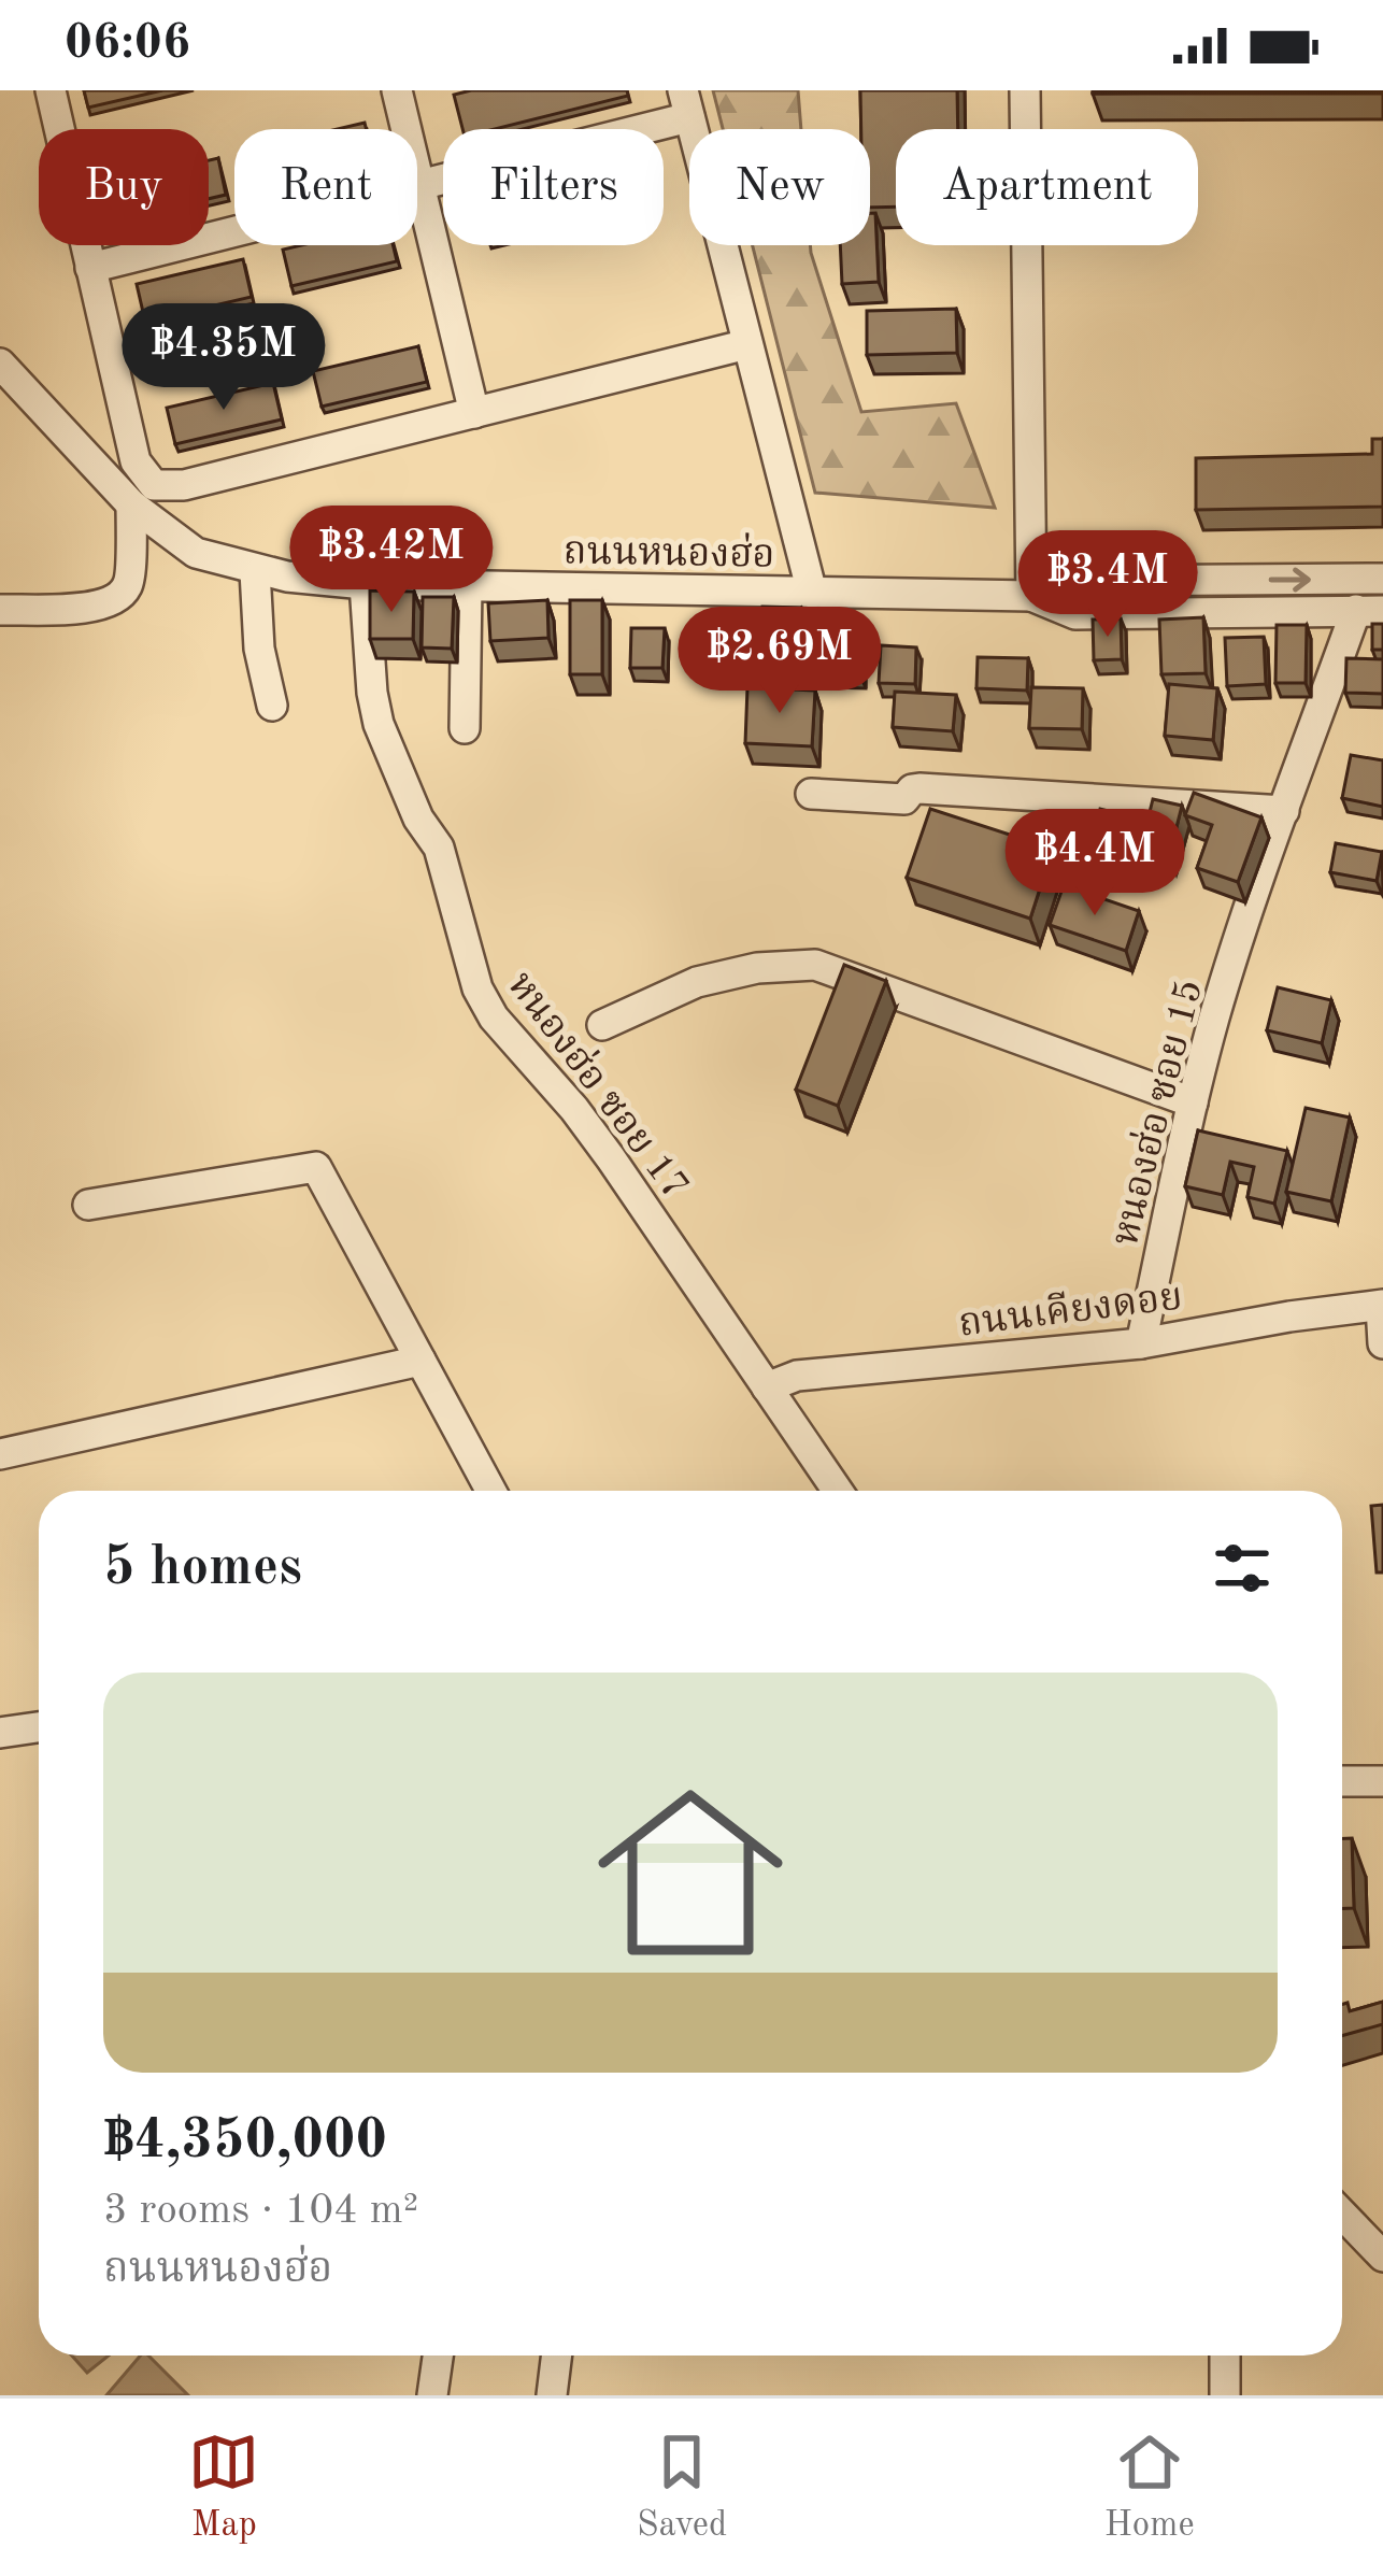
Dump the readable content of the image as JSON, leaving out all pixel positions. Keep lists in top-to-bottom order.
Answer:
{
  "streets": {
    "street": [
      "ถนนหนองฮ่อ",
      "หนองฮ่อ ซอย 17",
      "หนองฮ่อ ซอย 15",
      "ถนนเคียงดอย"
    ]
  },
  "crossings": [
    ["ถนนหนองฮ่อ", "หนองฮ่อ ซอย 17"],
    ["ถนนหนองฮ่อ", "หนองฮ่อ ซอย 15"],
    ["หนองฮ่อ ซอย 17", "ถนนเคียงดอย"],
    ["หนองฮ่อ ซอย 15", "ถนนเคียงดอย"]
  ],
  "page": {
    "status": "06:06",
    "chip": [
      "Buy",
      "Rent",
      "Filters",
      "New",
      "Apartment"
    ],
    "price": [
      "฿4.35M",
      "฿3.42M",
      "฿3.4M",
      "฿2.69M",
      "฿4.4M"
    ],
    "heading": "5 homes",
    "list": [
      {
        "name": "฿4,350,000",
        "note": "3 rooms · 104 m² · ถนนหนองฮ่อ"
      }
    ],
    "tabs": ["Map", "Saved", "Home"]
  }
}
